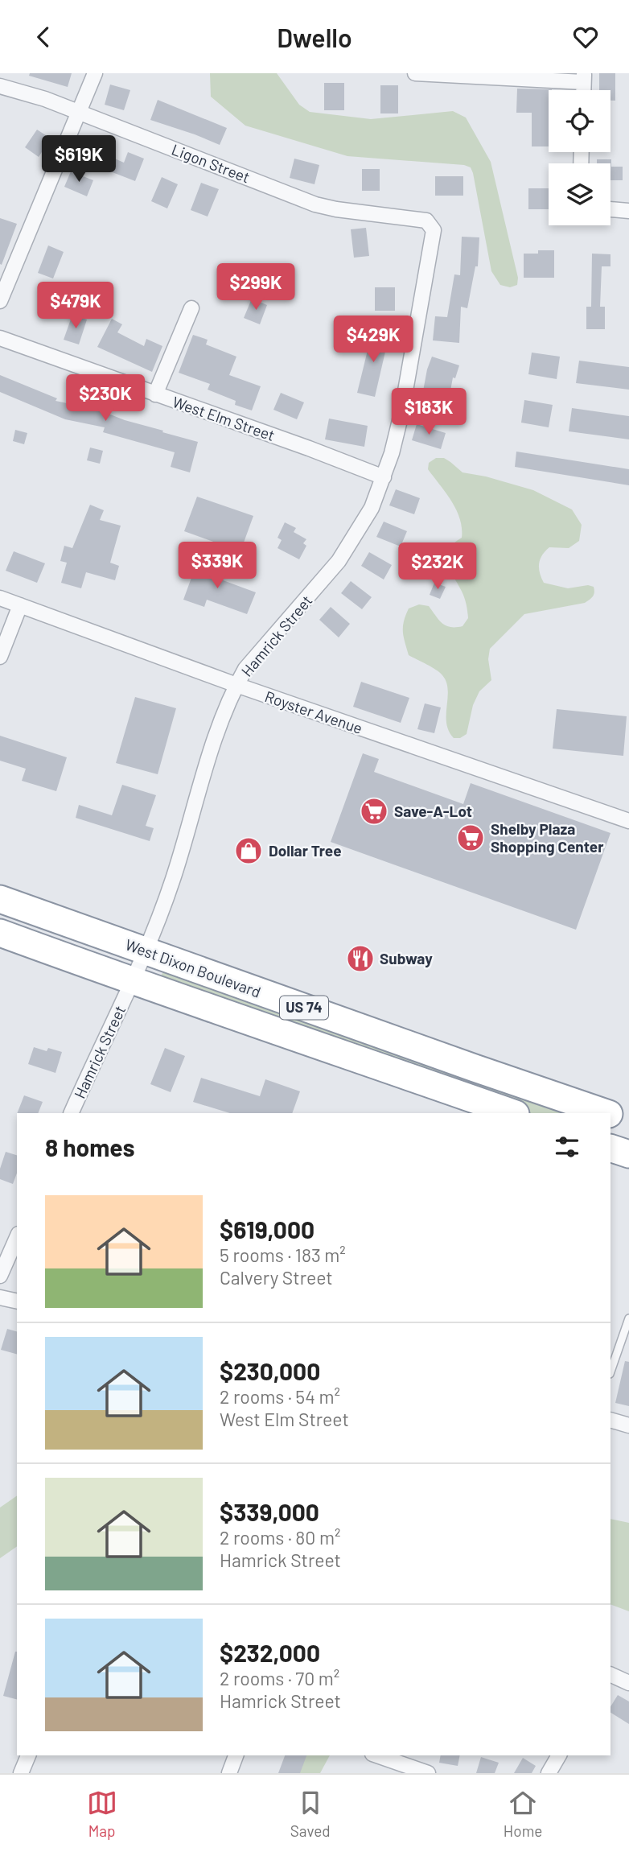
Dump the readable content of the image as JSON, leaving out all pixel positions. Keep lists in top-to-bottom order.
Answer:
{
  "streets": {
    "highway": ["West Dixon Boulevard", "US 74"],
    "street": [
      "Ligon Street",
      "West Elm Street",
      "Hamrick Street",
      "Royster Avenue"
    ]
  },
  "crossings": [
    ["Ligon Street", "Hamrick Street"],
    ["West Elm Street", "Hamrick Street"],
    ["Hamrick Street", "Royster Avenue"],
    ["Hamrick Street", "West Dixon Boulevard"]
  ],
  "places": {
    "supermarket": ["Save-A-Lot", "Shelby Plaza Shopping Center"],
    "shop": ["Dollar Tree"],
    "restaurant": ["Subway"]
  },
  "page": {
    "header": "Dwello",
    "price": [
      "$619K",
      "$299K",
      "$479K",
      "$429K",
      "$230K",
      "$183K",
      "$339K",
      "$232K"
    ],
    "heading": "8 homes",
    "list": [
      {
        "name": "$619,000",
        "note": "5 rooms · 183 m² · Calvery Street"
      },
      {
        "name": "$230,000",
        "note": "2 rooms · 54 m² · West Elm Street"
      },
      {
        "name": "$339,000",
        "note": "2 rooms · 80 m² · Hamrick Street"
      },
      {
        "name": "$232,000",
        "note": "2 rooms · 70 m² · Hamrick Street"
      }
    ],
    "tabs": ["Map", "Saved", "Home"]
  }
}
